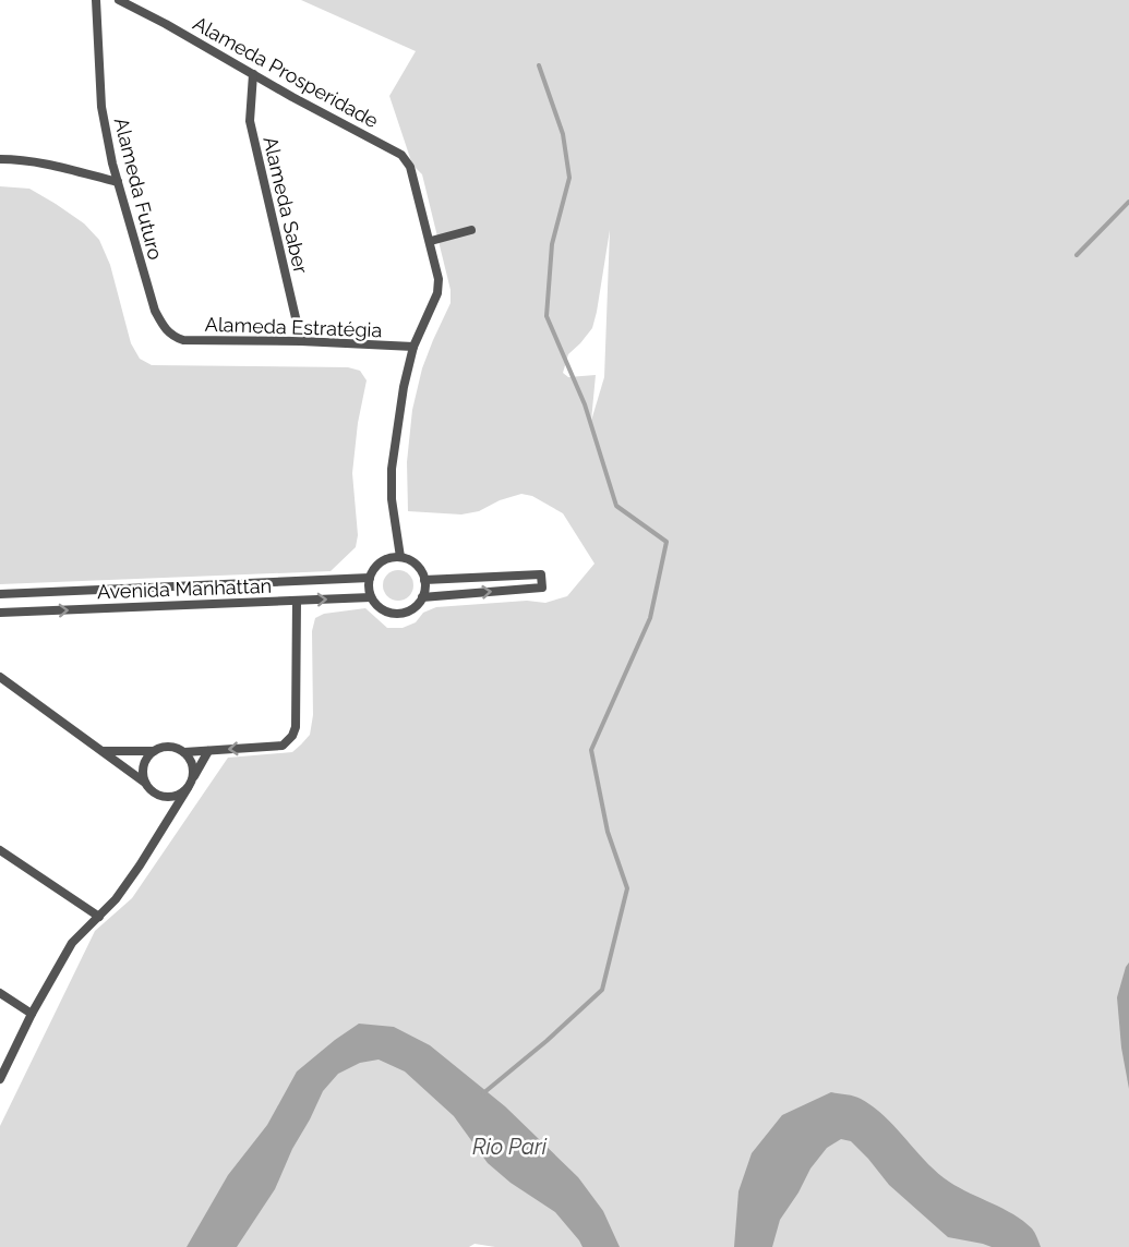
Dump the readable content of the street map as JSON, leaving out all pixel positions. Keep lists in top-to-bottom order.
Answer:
{
  "streets": {
    "lane": [
      "Alameda Prosperidade",
      "Alameda Futuro",
      "Alameda Saber",
      "Alameda Estratégia",
      "Avenida Manhattan"
    ]
  },
  "crossings": [
    ["Alameda Prosperidade", "Alameda Saber"],
    ["Alameda Futuro", "Alameda Estratégia"],
    ["Alameda Saber", "Alameda Estratégia"]
  ],
  "water": ["Rio Pari"]
}
